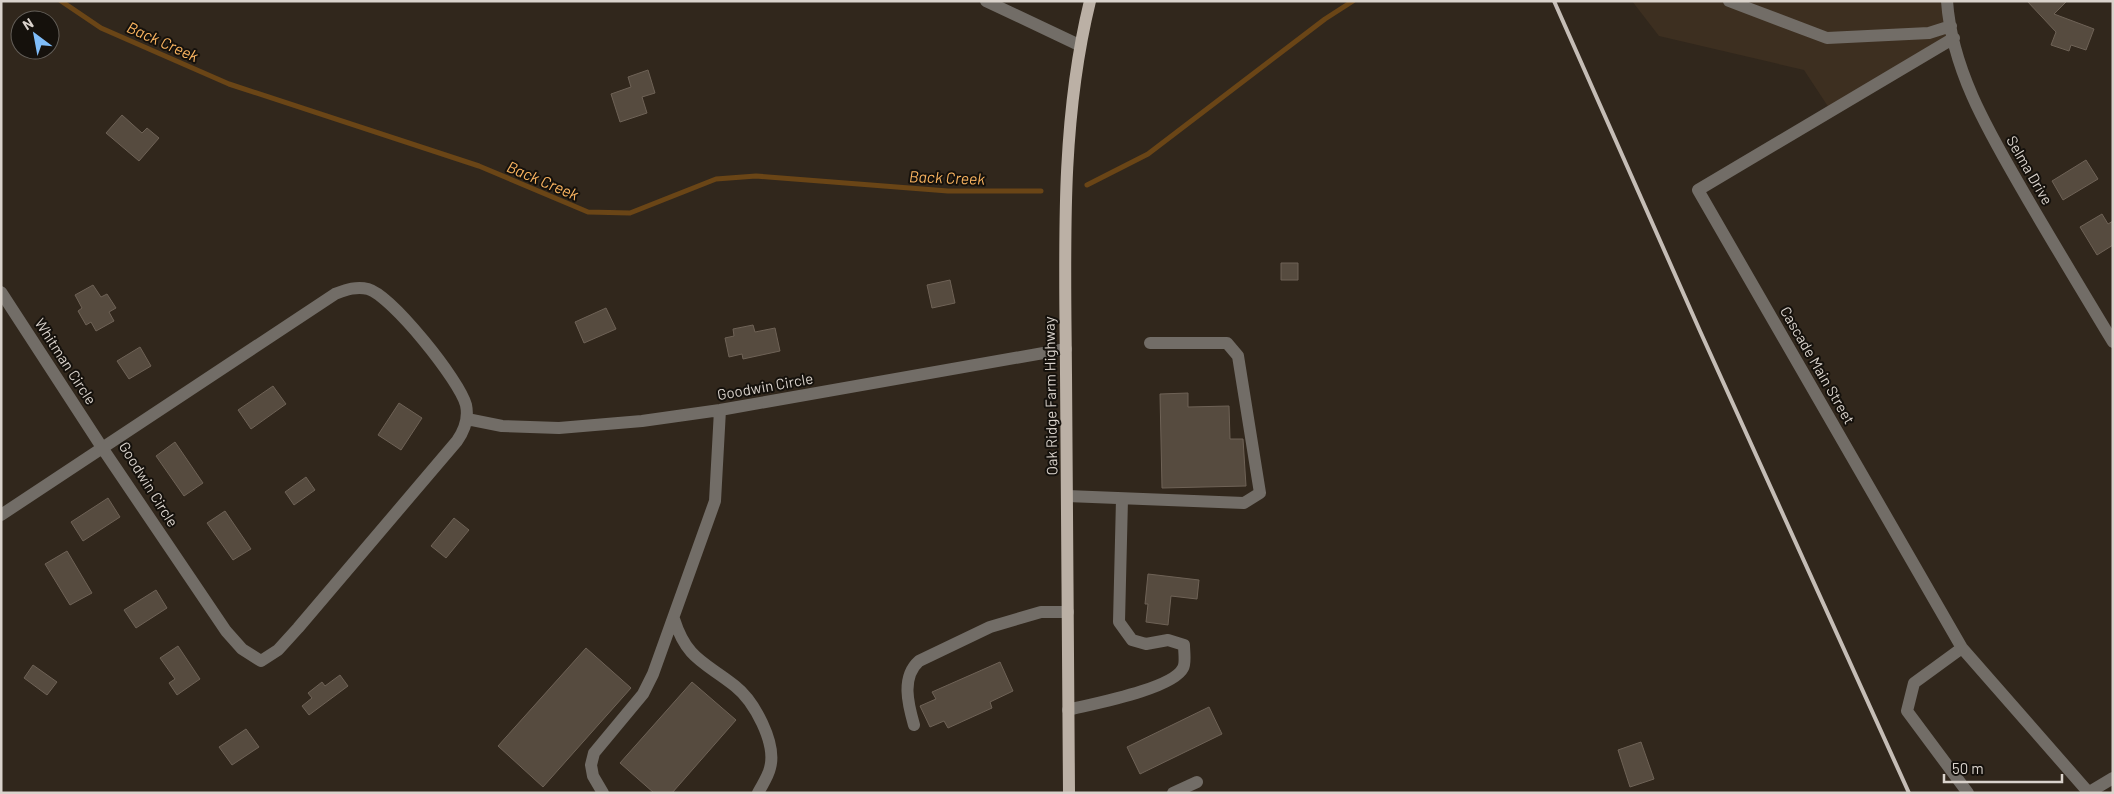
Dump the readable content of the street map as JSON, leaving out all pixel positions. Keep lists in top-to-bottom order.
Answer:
{
  "streets": {
    "main road": ["Oak Ridge Farm Highway"],
    "street": [
      "Selma Drive",
      "Whitman Circle",
      "Cascade Main Street",
      "Goodwin Circle"
    ]
  },
  "crossings": [
    ["Selma Drive", "Cascade Main Street"],
    ["Whitman Circle", "Goodwin Circle"],
    ["Goodwin Circle", "Oak Ridge Farm Highway"]
  ],
  "water": ["Back Creek"],
  "scale_bar": "50 m",
  "north": "top left"
}
